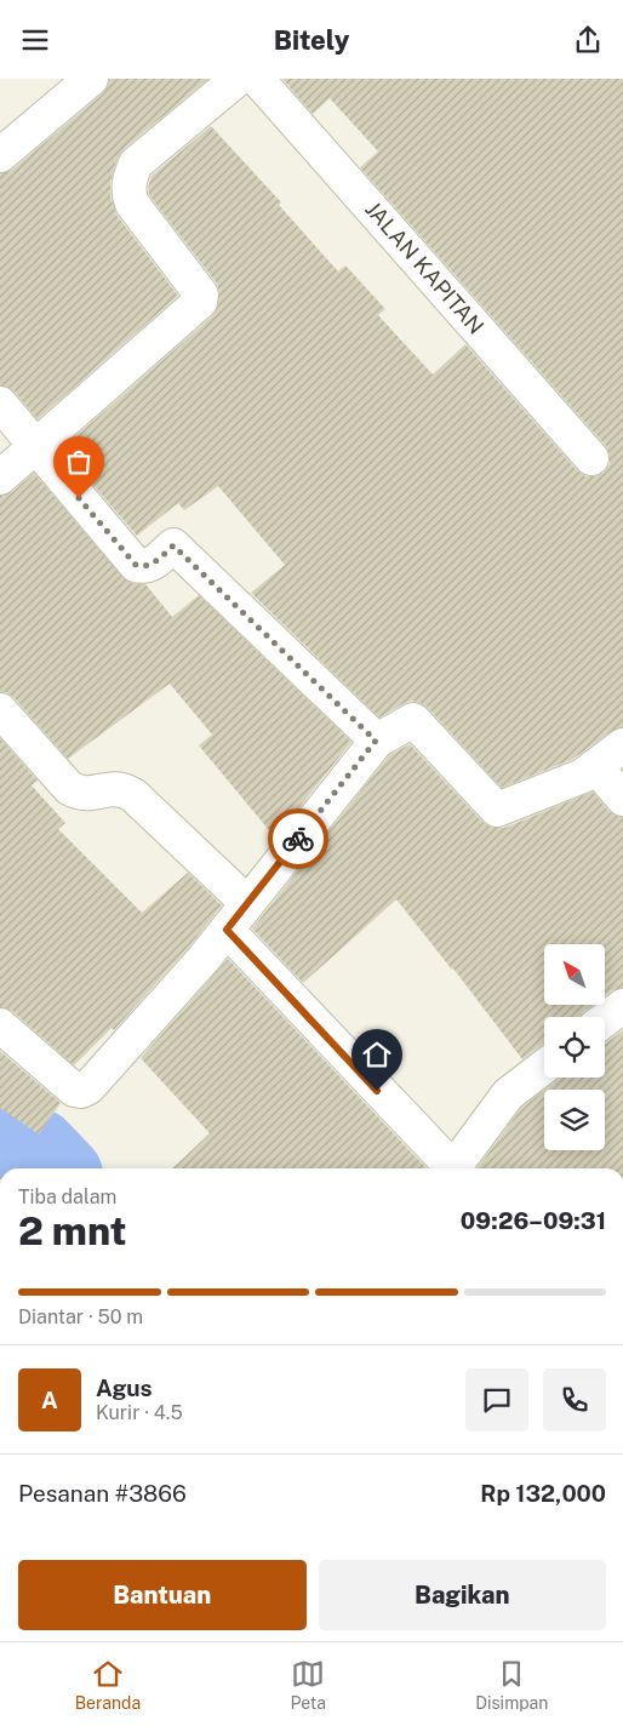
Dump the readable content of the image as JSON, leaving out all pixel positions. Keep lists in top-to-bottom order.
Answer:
{
  "streets": {
    "street": ["JALAN KAPITAN"]
  },
  "north": "top left",
  "page": {
    "header": "Bitely",
    "heading": ["2 mnt", "Tiba dalam", "09:26–09:31"],
    "panel": [
      "Agus",
      "Kurir · 4.5",
      "Pesanan #3866",
      "Rp 132,000"
    ],
    "bar": "Diantar · 50 m",
    "round": "A",
    "buttons": ["Bantuan", "Bagikan"],
    "tabs": ["Beranda", "Peta", "Disimpan"]
  }
}
